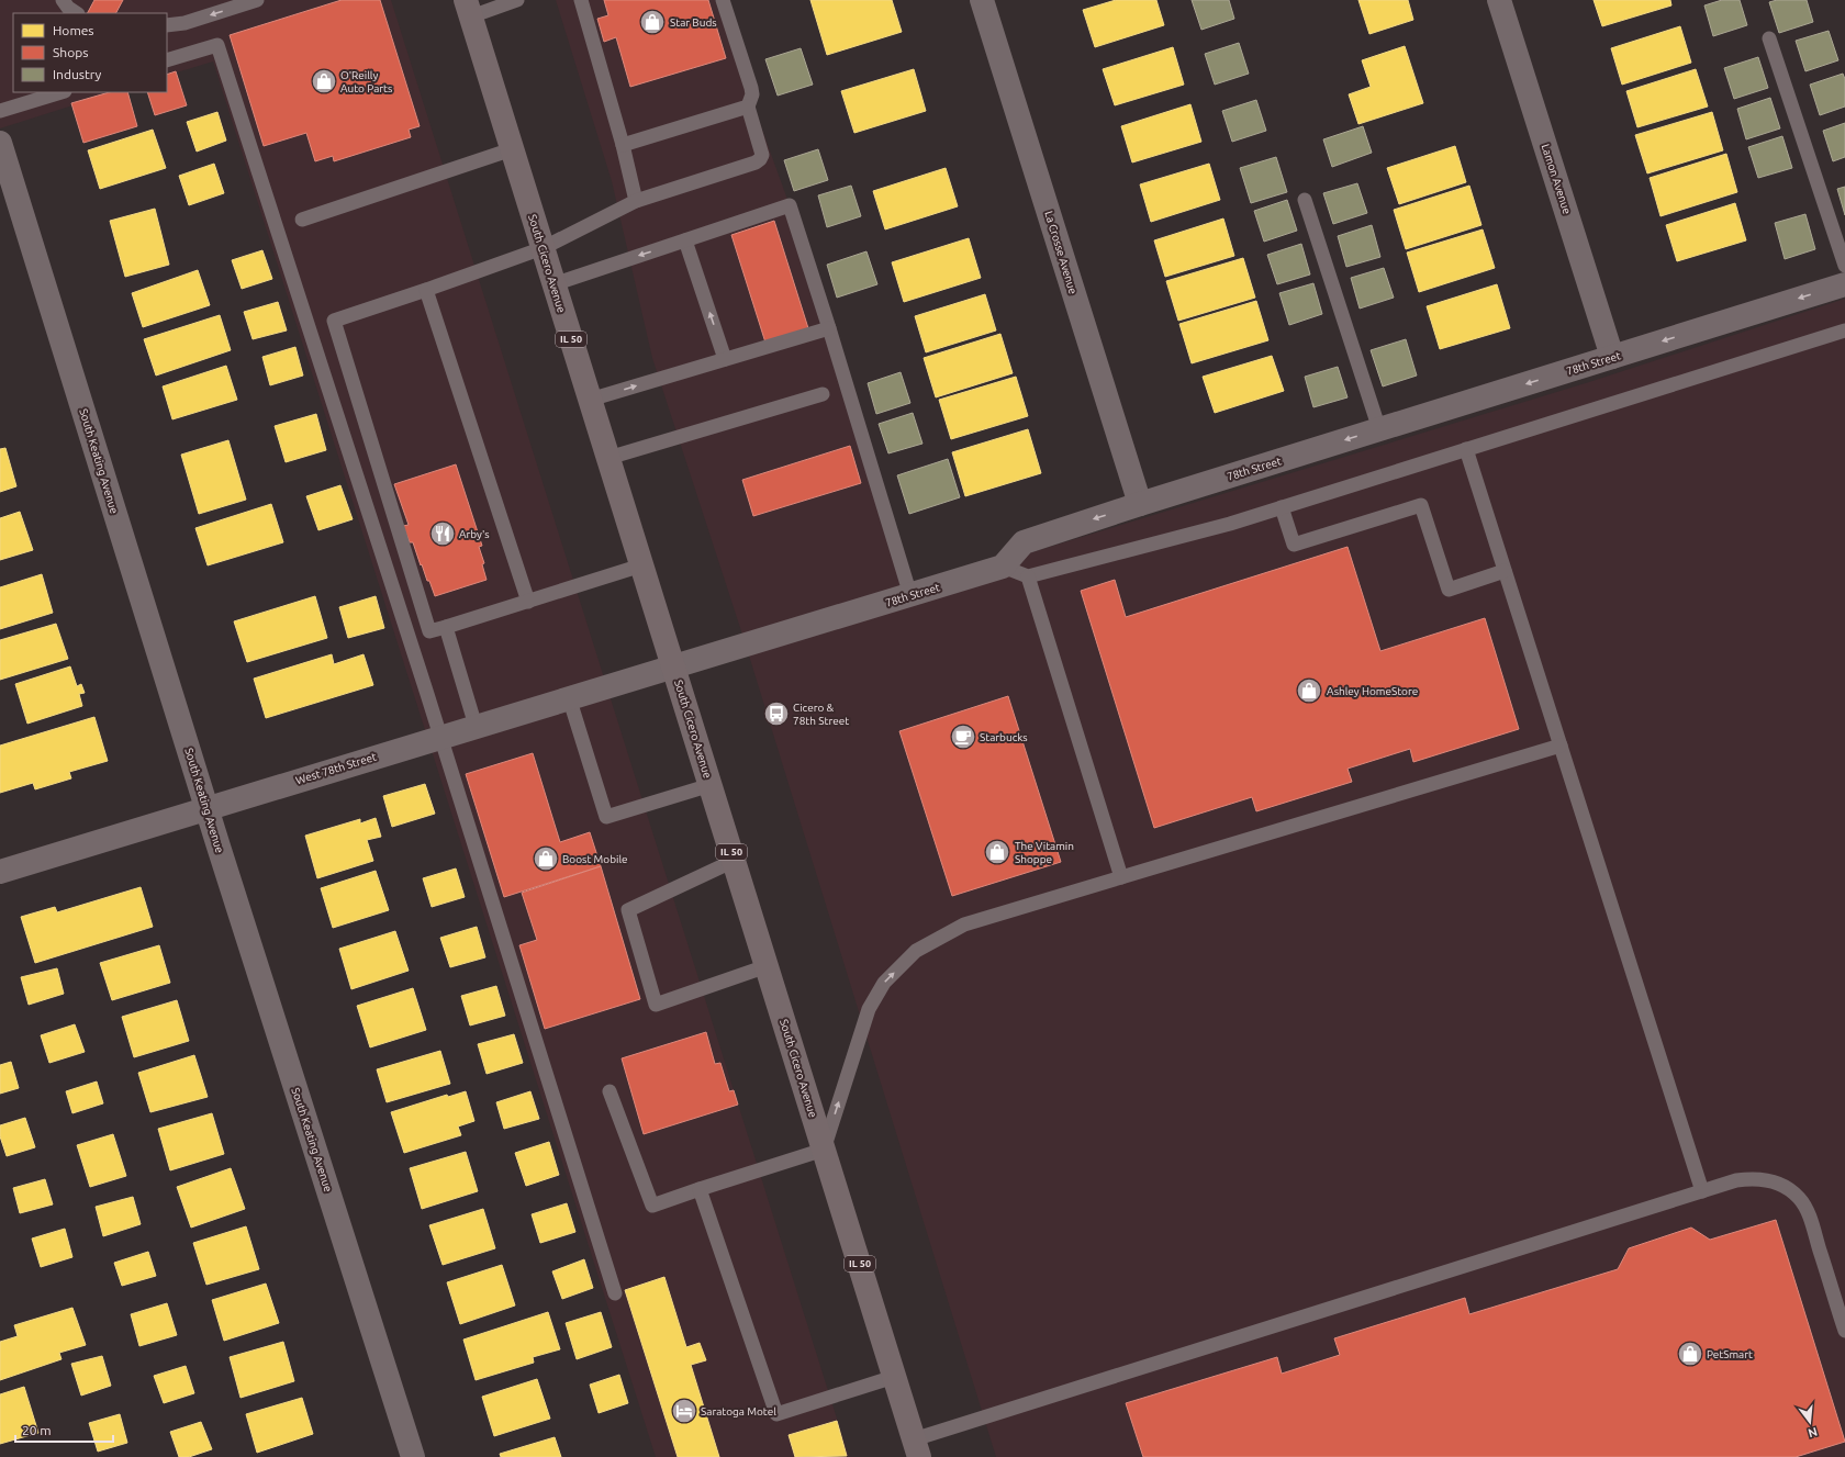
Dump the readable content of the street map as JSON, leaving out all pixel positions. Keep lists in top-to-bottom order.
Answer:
{
  "streets": {
    "main road": ["South Cicero Avenue", "IL 50"],
    "street": [
      "Lamon Avenue",
      "La Crosse Avenue",
      "78th Street",
      "South Keating Avenue",
      "West 78th Street"
    ]
  },
  "crossings": [
    ["Lamon Avenue", "78th Street"],
    ["La Crosse Avenue", "78th Street"],
    ["South Cicero Avenue", "78th Street"],
    ["South Cicero Avenue", "West 78th Street"],
    ["78th Street", "West 78th Street"],
    ["South Keating Avenue", "West 78th Street"]
  ],
  "one_way": ["78th Street"],
  "places": {
    "shop": [
      "Star Buds",
      "O'Reilly Auto Parts",
      "Ashley HomeStore",
      "The Vitamin Shoppe",
      "Boost Mobile",
      "PetSmart"
    ],
    "restaurant": ["Arby's"],
    "bus stop": ["Cicero & 78th Street"],
    "cafe": ["Starbucks"],
    "hotel": ["Saratoga Motel"]
  },
  "legend": ["Homes", "Shops", "Industry"],
  "scale_bar": "20 m",
  "north": "bottom"
}
